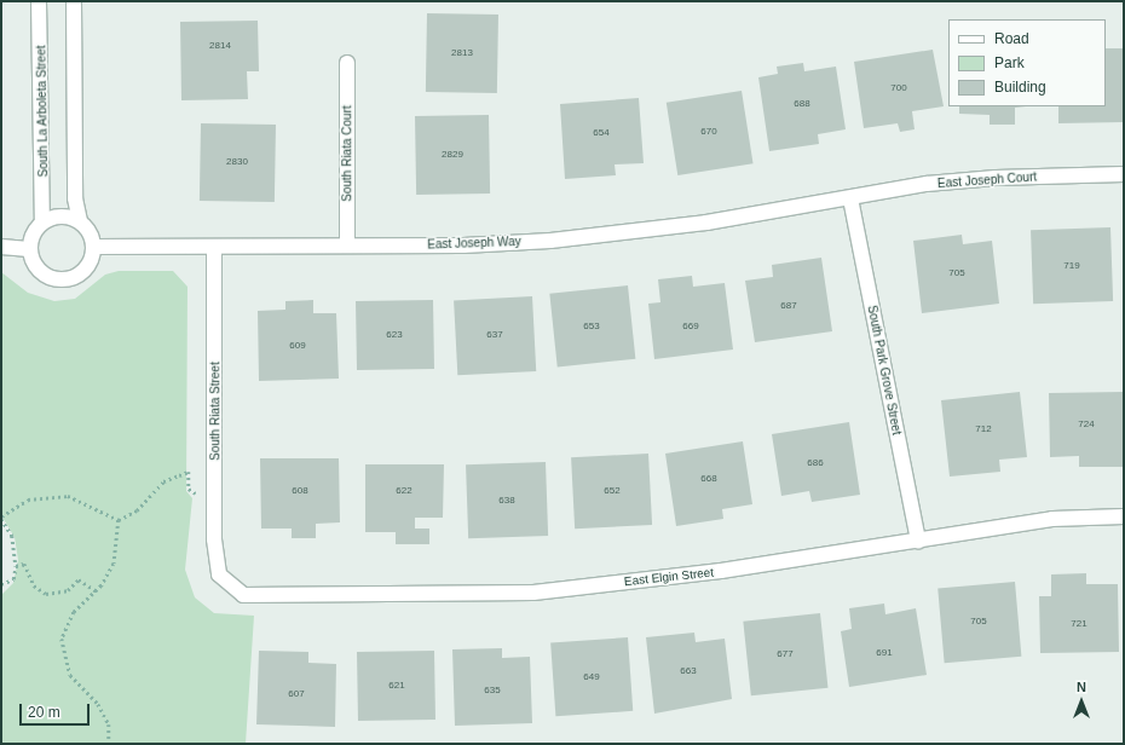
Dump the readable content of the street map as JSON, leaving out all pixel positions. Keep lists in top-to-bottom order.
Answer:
{
  "streets": {
    "street": [
      "South La Arboleta Street",
      "South Riata Court",
      "East Joseph Court",
      "East Joseph Way",
      "South Park Grove Street",
      "South Riata Street",
      "East Elgin Street"
    ]
  },
  "crossings": [
    ["South La Arboleta Street", "East Joseph Way"],
    ["South Riata Court", "East Joseph Way"],
    ["East Joseph Court", "East Joseph Way"],
    ["East Joseph Court", "South Park Grove Street"],
    ["East Joseph Way", "South Park Grove Street"],
    ["East Joseph Way", "South Riata Street"],
    ["South Park Grove Street", "East Elgin Street"],
    ["South Riata Street", "East Elgin Street"]
  ],
  "house_numbers": [
    "2814",
    "2813",
    "700",
    "688",
    "670",
    "654",
    "2829",
    "2830",
    "719",
    "705",
    "687",
    "653",
    "669",
    "623",
    "637",
    "609",
    "724",
    "712",
    "686",
    "668",
    "608",
    "622",
    "652",
    "638",
    "705",
    "721",
    "691",
    "677",
    "663",
    "649",
    "621",
    "635",
    "607"
  ],
  "legend": ["Road", "Park", "Building"],
  "scale_bar": "20 m",
  "north": "top"
}
